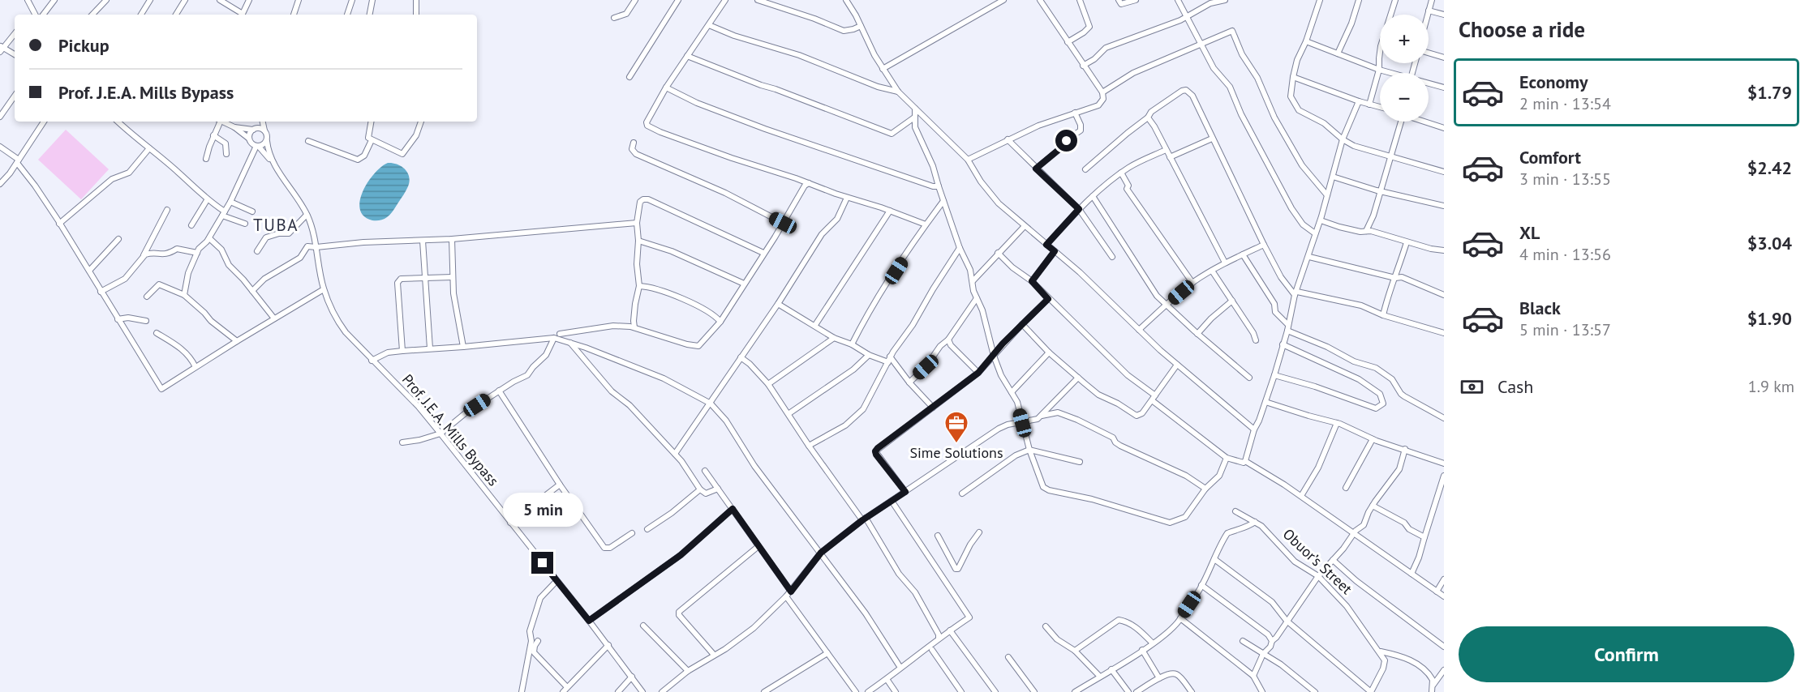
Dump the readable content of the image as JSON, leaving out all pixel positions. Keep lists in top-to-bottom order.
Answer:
{
  "streets": {
    "street": ["Prof. J.E.A. Mills Bypass", "Obuor’s Street"]
  },
  "districts": ["TUBA"],
  "places": {
    "office": ["Sime Solutions"]
  },
  "page": {
    "heading": "Choose a ride",
    "map_buttons": ["+", "−"],
    "banner": ["Pickup", "Prof. J.E.A. Mills Bypass"],
    "list": [
      {
        "name": "Economy",
        "note": "2 min · 13:54",
        "value": "$1.79"
      },
      {
        "name": "Comfort",
        "note": "3 min · 13:55",
        "value": "$2.42"
      },
      {
        "name": "XL",
        "note": "4 min · 13:56",
        "value": "$3.04"
      },
      {
        "name": "Black",
        "note": "5 min · 13:57",
        "value": "$1.90"
      }
    ],
    "pay": ["Cash", "1.9 km"],
    "bubble": "5 min",
    "buttons": "Confirm"
  }
}
